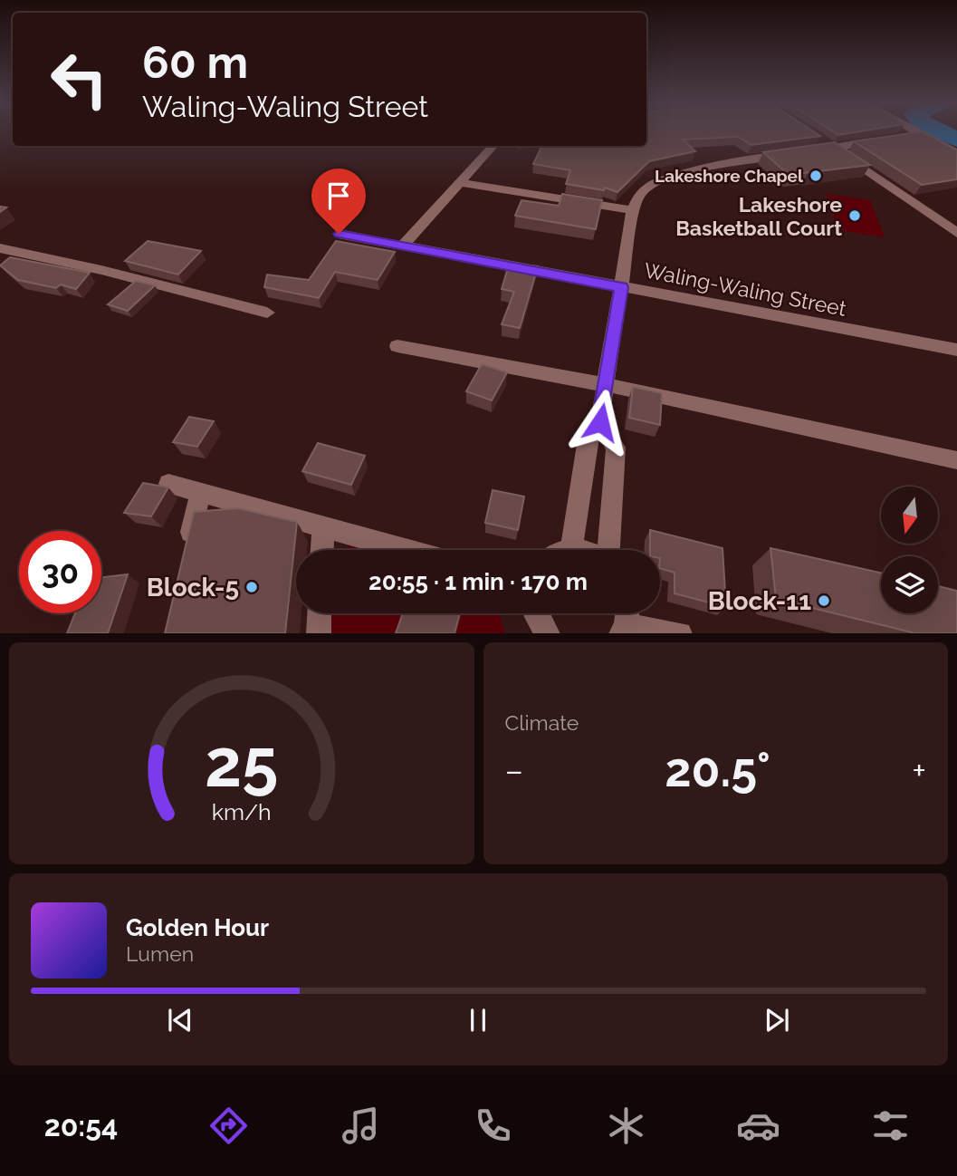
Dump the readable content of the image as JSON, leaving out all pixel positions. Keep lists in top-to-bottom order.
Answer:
{
  "streets": {
    "street": ["Waling-Waling Street"]
  },
  "places": [
    "Lakeshore Chapel",
    "Lakeshore Basketball Court",
    "Block-5",
    "Block-11"
  ],
  "north": "bottom",
  "page": {
    "turn": ["60 m", "Waling-Waling Street"],
    "limit": "30",
    "trip": "20:55 · 1 min · 170 m",
    "tile": "Climate",
    "heat": ["−", "20.5°", "+"],
    "song": ["Golden Hour", "Lumen"],
    "tabs": "20:54",
    "gauge": ["25", "km/h"]
  }
}
